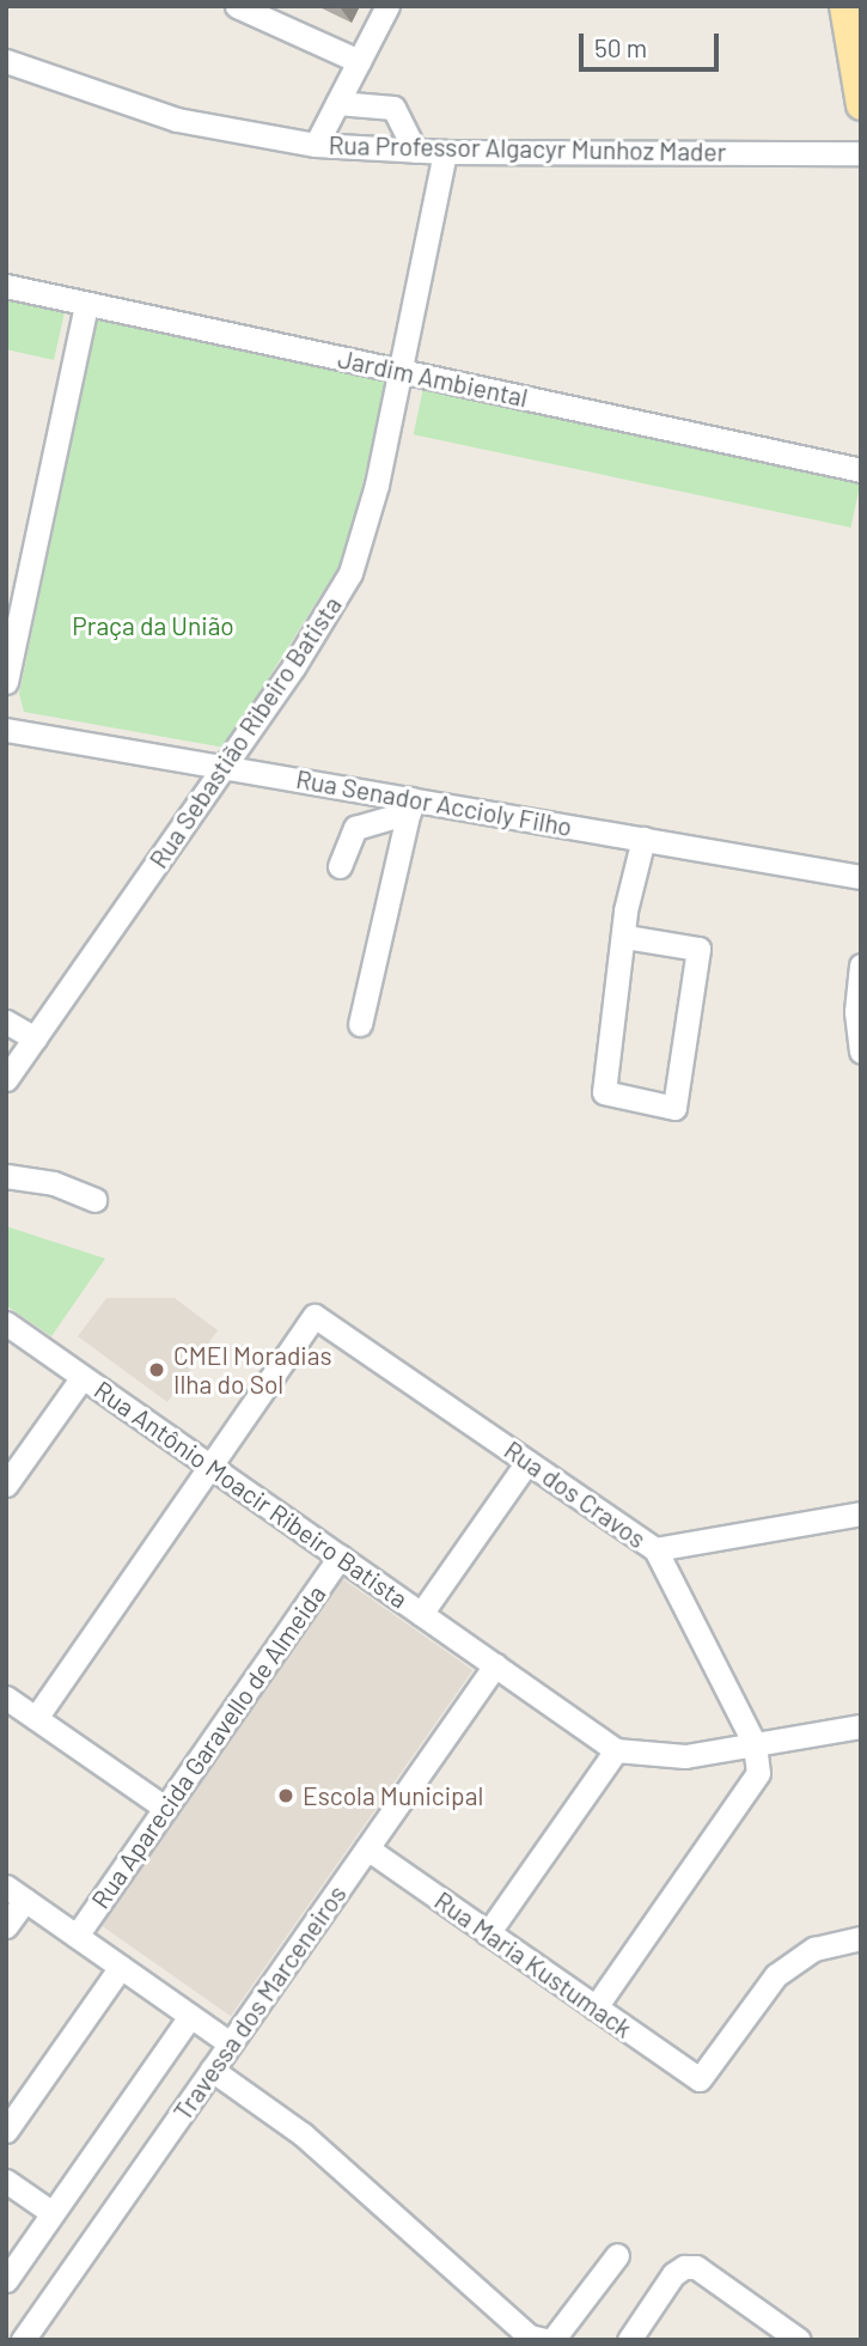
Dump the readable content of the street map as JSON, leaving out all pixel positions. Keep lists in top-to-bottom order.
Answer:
{
  "streets": {
    "street": [
      "Rua Professor Algacyr Munhoz Mader",
      "Jardim Ambiental",
      "Rua Sebastião Ribeiro Batista",
      "Rua Senador Accioly Filho",
      "Rua Antônio Moacir Ribeiro Batista",
      "Rua dos Cravos",
      "Rua Aparecida Garavello de Almeida",
      "Rua Maria Kustumack",
      "Travessa dos Marceneiros"
    ]
  },
  "crossings": [
    ["Rua Professor Algacyr Munhoz Mader", "Rua Sebastião Ribeiro Batista"],
    ["Jardim Ambiental", "Rua Sebastião Ribeiro Batista"],
    ["Rua Sebastião Ribeiro Batista", "Rua Senador Accioly Filho"],
    ["Rua Antônio Moacir Ribeiro Batista", "Rua dos Cravos"],
    ["Rua Antônio Moacir Ribeiro Batista", "Rua Aparecida Garavello de Almeida"],
    ["Rua Antônio Moacir Ribeiro Batista", "Travessa dos Marceneiros"],
    ["Rua Maria Kustumack", "Travessa dos Marceneiros"]
  ],
  "parks": ["Praça da União"],
  "places": ["CMEI Moradias Ilha do Sol", "Escola Municipal"],
  "scale_bar": "50 m"
}
